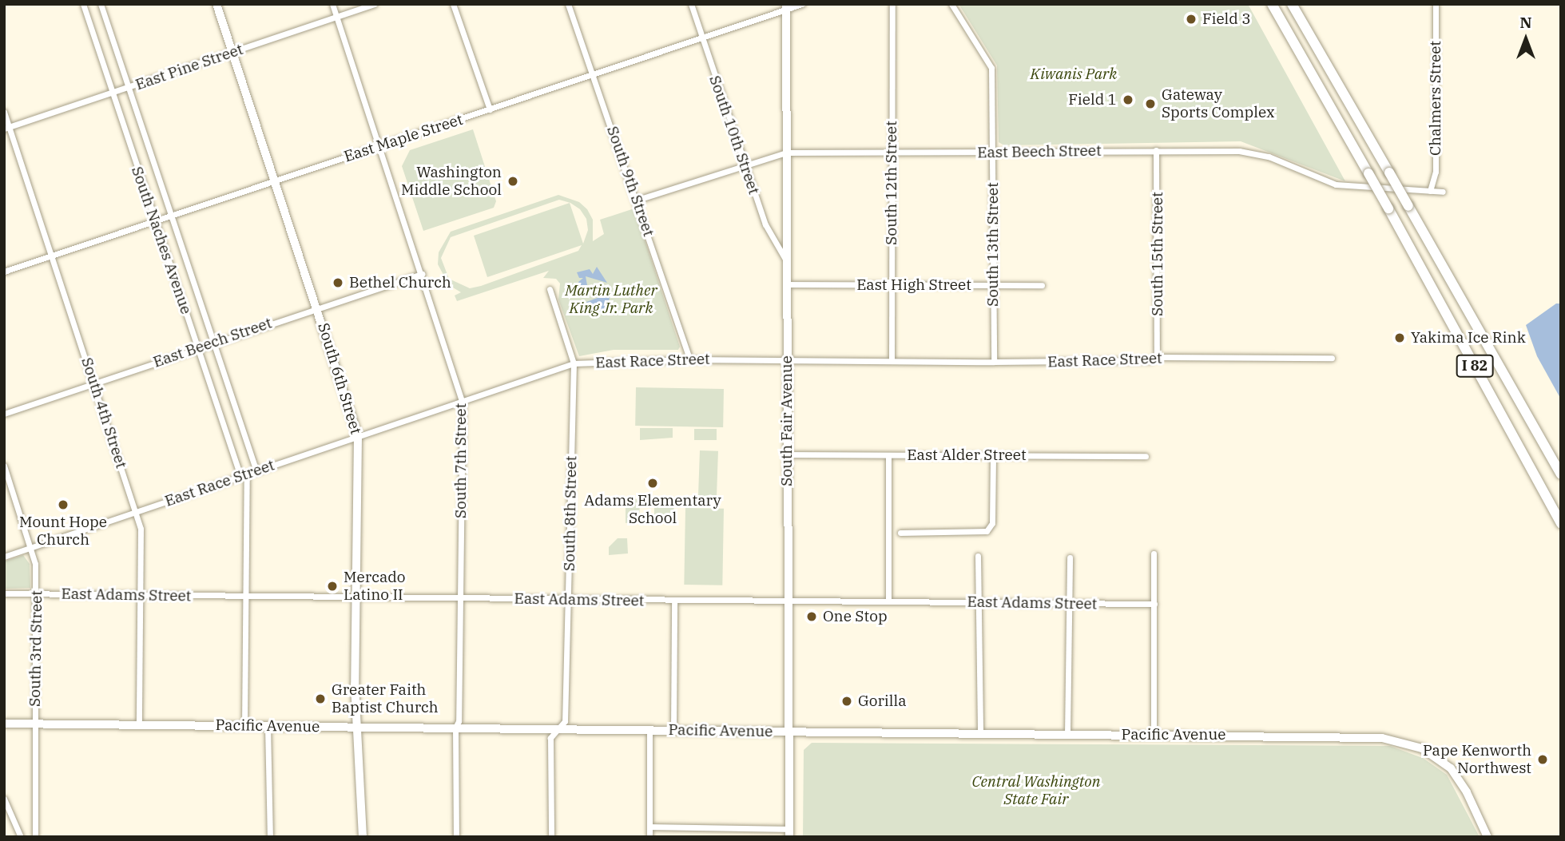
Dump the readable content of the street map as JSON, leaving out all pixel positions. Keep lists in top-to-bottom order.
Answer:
{
  "streets": {
    "highway": ["I 82"],
    "street": [
      "East Pine Street",
      "Chalmers Street",
      "South 10th Street",
      "East Maple Street",
      "East Beech Street",
      "South 9th Street",
      "South 12th Street",
      "South Naches Avenue",
      "South 13th Street",
      "South 15th Street",
      "East High Street",
      "East Race Street",
      "South 6th Street",
      "South 4th Street",
      "South Fair Avenue",
      "East Alder Street",
      "South 7th Street",
      "South 8th Street",
      "East Adams Street",
      "South 3rd Street",
      "Pacific Avenue"
    ]
  },
  "crossings": [
    ["East Pine Street", "South Naches Avenue"],
    ["East Pine Street", "South 6th Street"],
    ["East Pine Street", "South 4th Street"],
    ["East Pine Street", "South 7th Street"],
    ["Chalmers Street", "East Beech Street"],
    ["South 10th Street", "East Maple Street"],
    ["South 10th Street", "East Beech Street"],
    ["South 10th Street", "South Fair Avenue"],
    ["East Maple Street", "South 9th Street"],
    ["East Maple Street", "South Naches Avenue"],
    ["East Maple Street", "South 6th Street"],
    ["East Maple Street", "South 4th Street"],
    ["East Maple Street", "South Fair Avenue"],
    ["East Maple Street", "South 7th Street"],
    ["East Beech Street", "South 9th Street"],
    ["East Beech Street", "South 12th Street"],
    ["East Beech Street", "South Naches Avenue"],
    ["East Beech Street", "South 13th Street"],
    ["East Beech Street", "South 15th Street"],
    ["East Beech Street", "South 6th Street"],
    ["East Beech Street", "South 4th Street"],
    ["East Beech Street", "South Fair Avenue"],
    ["East Beech Street", "South 7th Street"],
    ["South 9th Street", "East Race Street"],
    ["South 12th Street", "East High Street"],
    ["South 12th Street", "East Race Street"],
    ["South Naches Avenue", "East Race Street"],
    ["South Naches Avenue", "East Adams Street"],
    ["South Naches Avenue", "Pacific Avenue"],
    ["South 13th Street", "East High Street"],
    ["South 13th Street", "East Race Street"],
    ["South 15th Street", "East Race Street"],
    ["East High Street", "South Fair Avenue"],
    ["East Race Street", "South 6th Street"],
    ["East Race Street", "South 4th Street"],
    ["East Race Street", "South Fair Avenue"],
    ["East Race Street", "South 7th Street"],
    ["East Race Street", "South 8th Street"],
    ["East Race Street", "South 3rd Street"],
    ["South 6th Street", "East Adams Street"],
    ["South 6th Street", "Pacific Avenue"],
    ["South 4th Street", "East Adams Street"],
    ["South 4th Street", "Pacific Avenue"],
    ["South Fair Avenue", "East Alder Street"],
    ["South Fair Avenue", "East Adams Street"],
    ["South Fair Avenue", "Pacific Avenue"],
    ["South 7th Street", "East Adams Street"],
    ["South 7th Street", "Pacific Avenue"],
    ["South 8th Street", "East Adams Street"],
    ["South 8th Street", "Pacific Avenue"],
    ["East Adams Street", "South 3rd Street"],
    ["South 3rd Street", "Pacific Avenue"]
  ],
  "parks": ["Kiwanis Park", "Martin Luther King Jr. Park", "Central Washington State Fair"],
  "places": [
    "Field 3",
    "Field 1",
    "Gateway Sports Complex",
    "Washington Middle School",
    "Bethel Church",
    "Yakima Ice Rink",
    "Adams Elementary School",
    "Mount Hope Church",
    "Mercado Latino II",
    "One Stop",
    "Greater Faith Baptist Church",
    "Gorilla",
    "Pape Kenworth Northwest"
  ],
  "north": "top"
}
